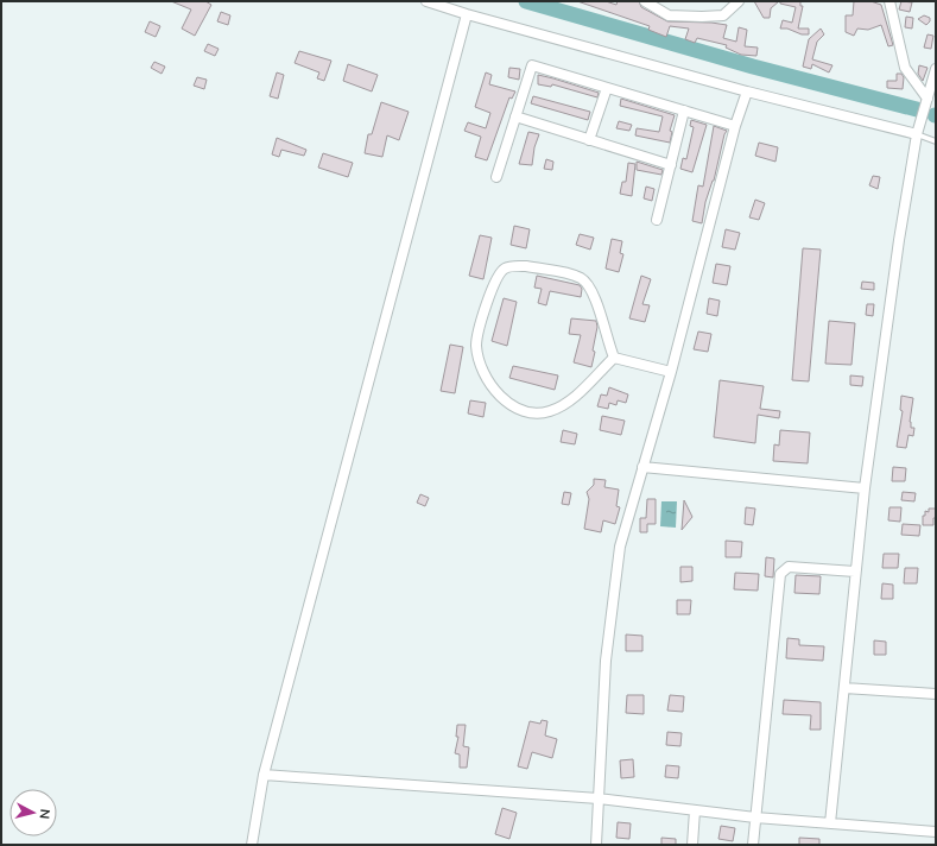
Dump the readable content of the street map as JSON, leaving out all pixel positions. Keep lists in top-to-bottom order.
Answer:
{
  "north": "right"
}
